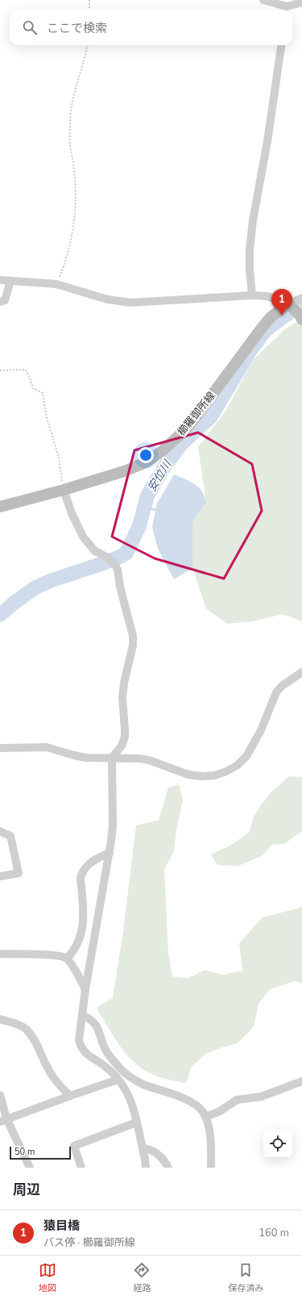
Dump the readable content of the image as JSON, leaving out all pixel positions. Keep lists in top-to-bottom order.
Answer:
{
  "streets": {
    "main road": ["櫛羅御所線"]
  },
  "water": ["安位川"],
  "scale_bar": "50 m",
  "page": {
    "search": "ここで検索",
    "pins": "1",
    "scale": "50 m",
    "heading": "周辺",
    "list": [
      {
        "mark": "1",
        "name": "猿目橋",
        "note": "バス停 · 櫛羅御所線",
        "value": "160 m"
      }
    ],
    "nav": ["地図", "経路", "保存済み"]
  }
}
